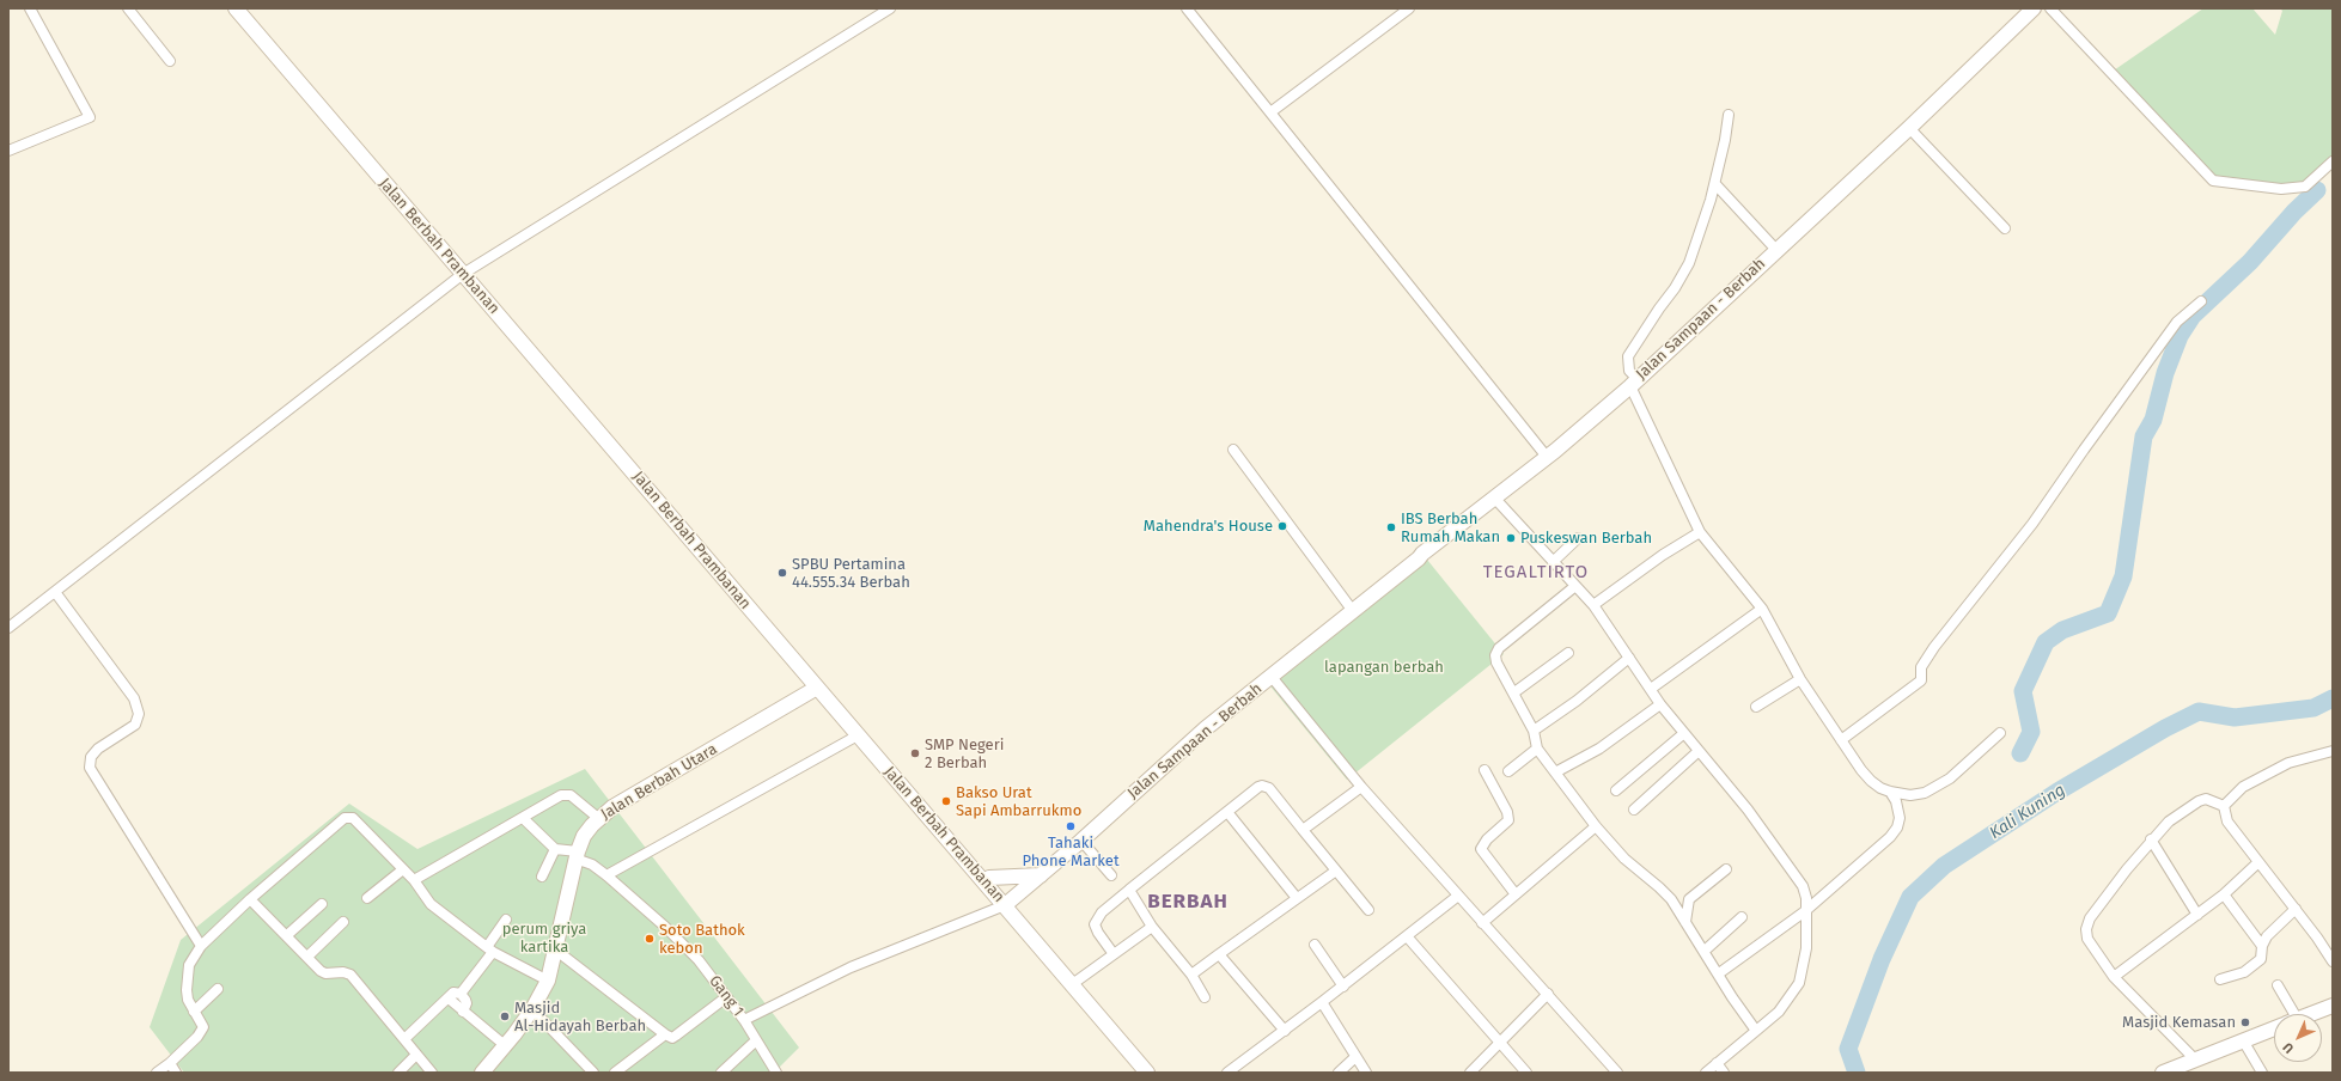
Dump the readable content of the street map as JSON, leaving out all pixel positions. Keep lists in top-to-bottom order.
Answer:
{
  "streets": {
    "main road": ["Jalan Berbah Prambanan", "Jalan Sampaan - Berbah", "Jalan Berbah Utara"],
    "street": ["Gang 1"]
  },
  "crossings": [
    ["Jalan Berbah Prambanan", "Jalan Sampaan - Berbah"],
    ["Jalan Berbah Prambanan", "Jalan Berbah Utara"],
    ["Jalan Berbah Utara", "Gang 1"]
  ],
  "districts": ["TEGALTIRTO", "BERBAH"],
  "water": ["Kali Kuning"],
  "parks": ["lapangan berbah", "perum griya kartika"],
  "places": [
    "Mahendra's House",
    "IBS Berbah Rumah Makan",
    "Puskeswan Berbah",
    "SPBU Pertamina 44.555.34 Berbah",
    "SMP Negeri 2 Berbah",
    "Bakso Urat Sapi Ambarrukmo",
    "Tahaki Phone Market",
    "Soto Bathok kebon",
    "Masjid Al-Hidayah Berbah",
    "Masjid Kemasan"
  ],
  "north": "bottom left"
}
